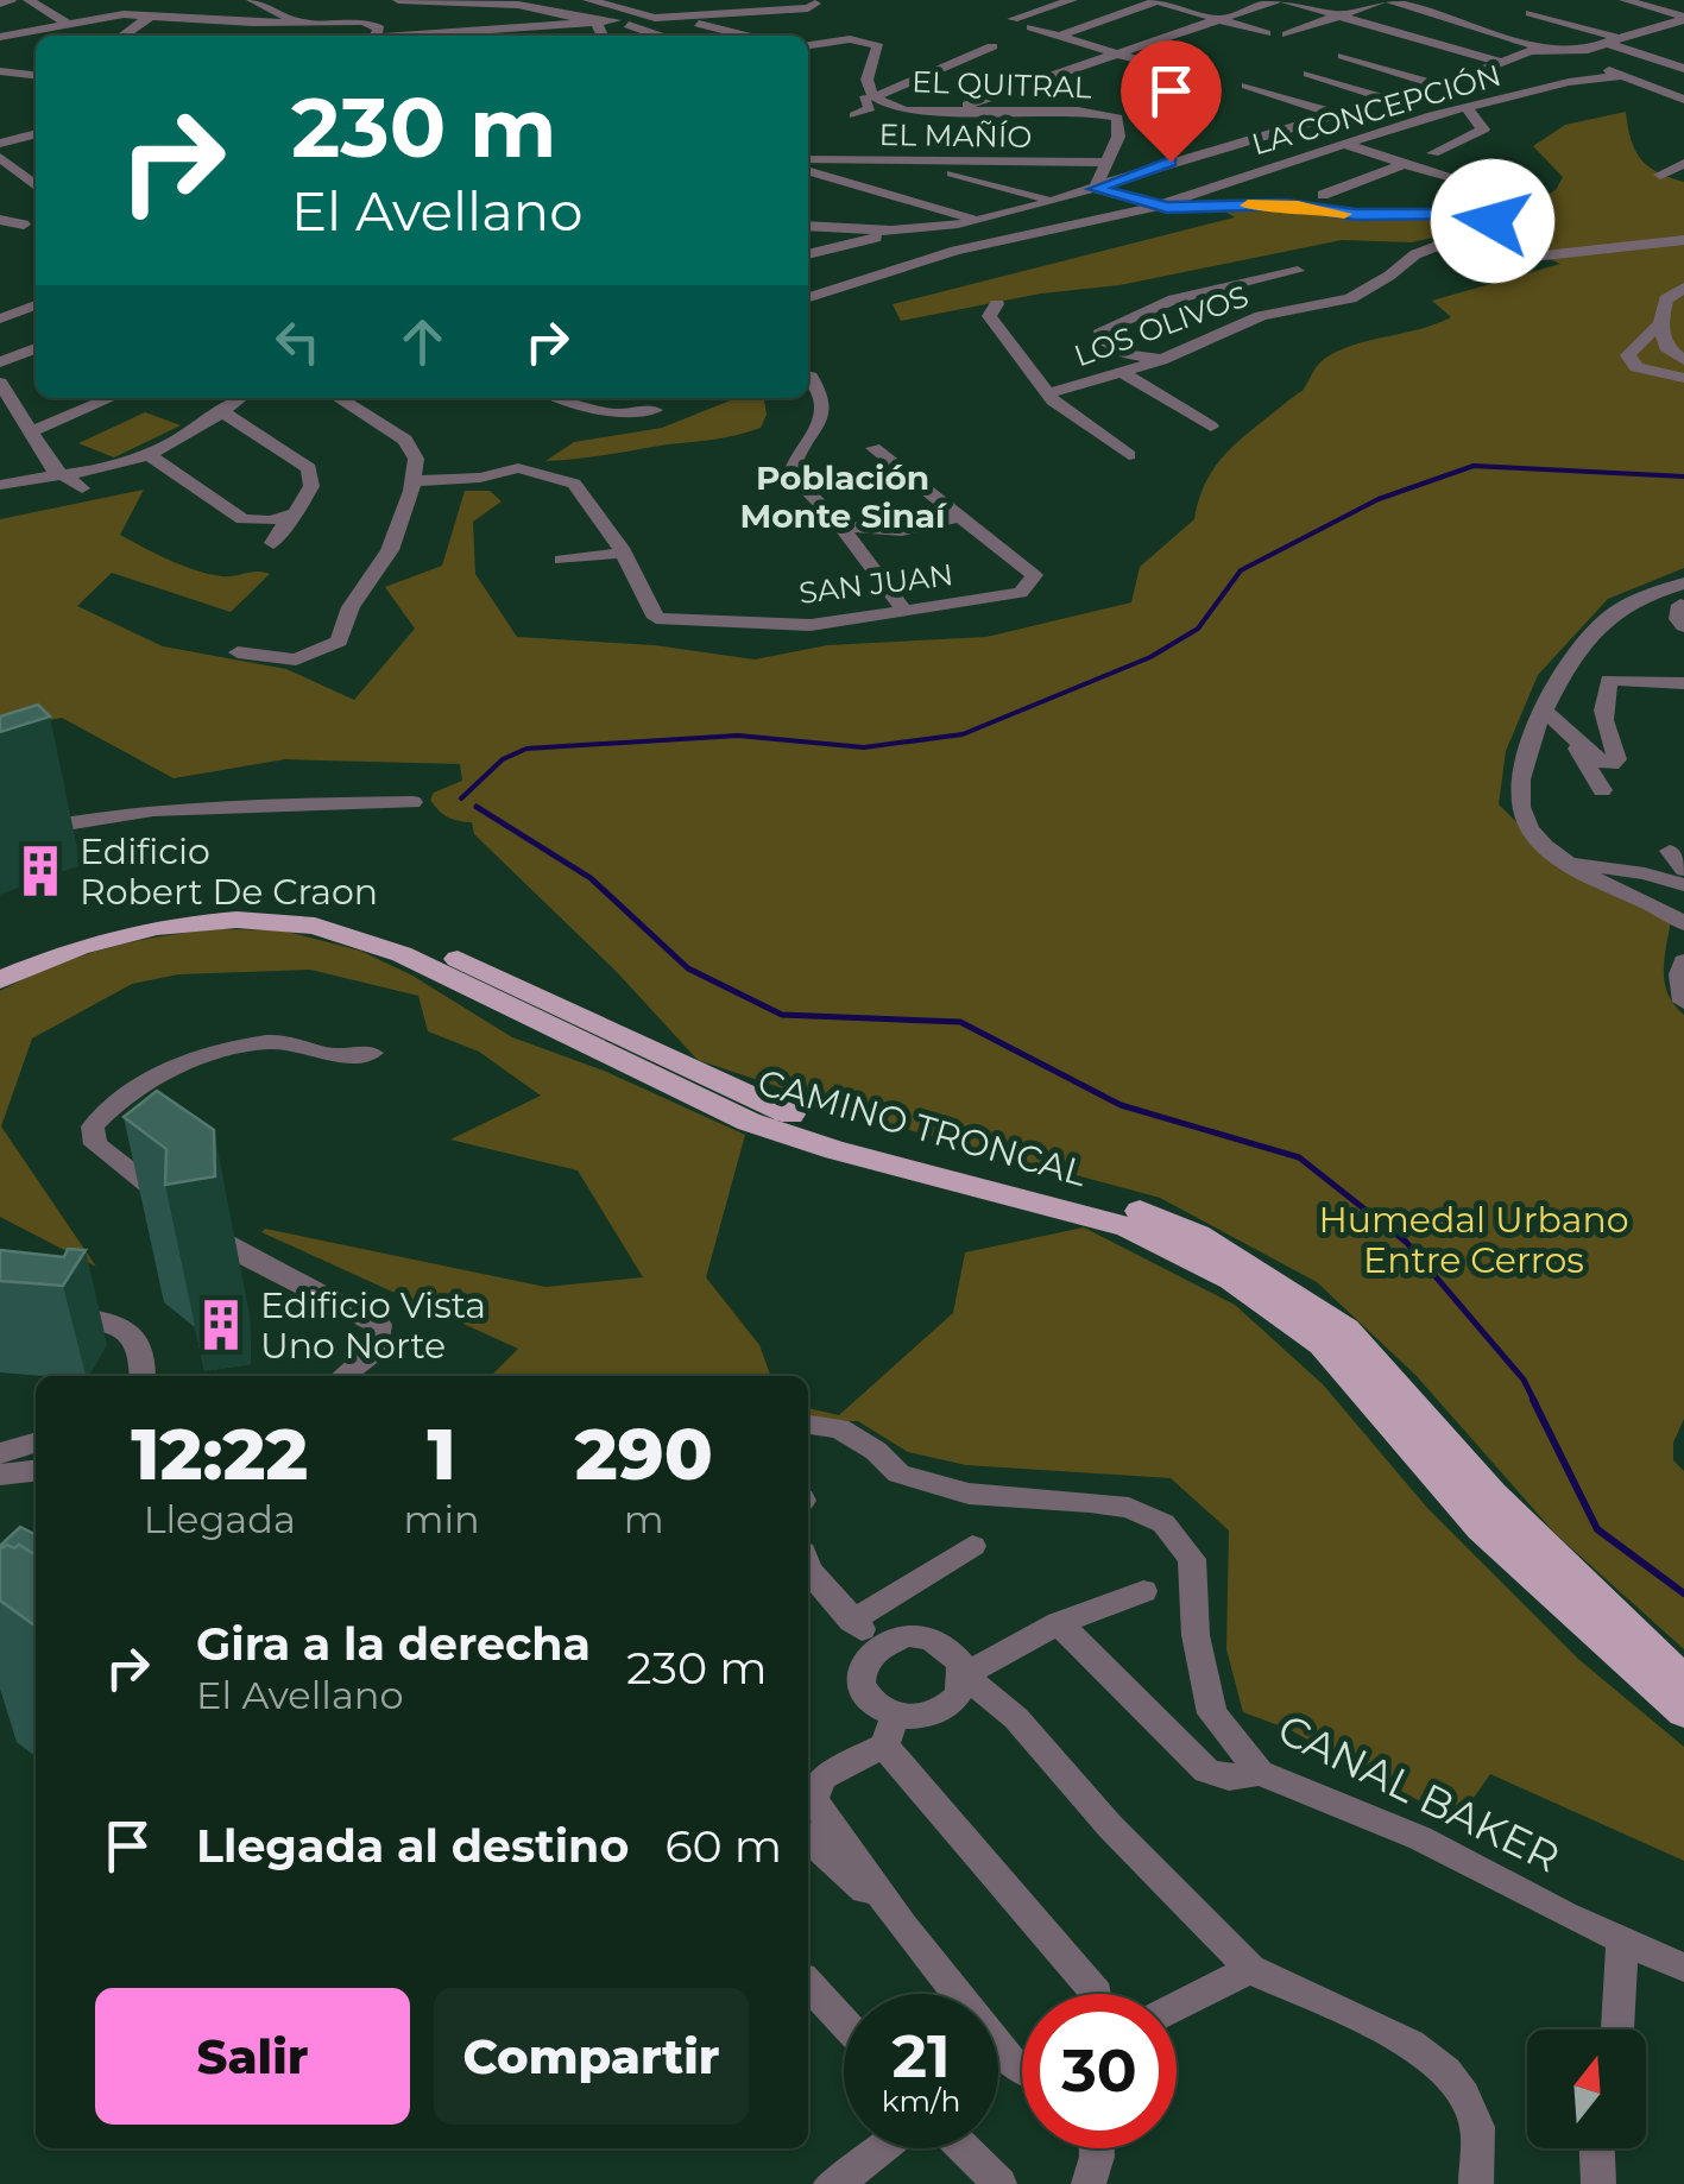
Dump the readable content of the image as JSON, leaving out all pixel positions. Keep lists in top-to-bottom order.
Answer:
{
  "streets": {
    "main road": ["CAMINO TRONCAL"],
    "street": [
      "EL QUITRAL",
      "LA CONCEPCIÓN",
      "EL MAÑÍO",
      "LOS OLIVOS",
      "SAN JUAN",
      "CANAL BAKER"
    ]
  },
  "crossings": [
    ["EL QUITRAL", "EL MAÑÍO"]
  ],
  "districts": ["Población Monte Sinaí"],
  "parks": ["Humedal Urbano Entre Cerros"],
  "places": {
    "building": ["Edificio Robert De Craon", "Edificio Vista Uno Norte"]
  },
  "north": "top",
  "page": {
    "turn": ["230 m", "El Avellano"],
    "eta": [
      "12:22",
      "Llegada",
      "1",
      "min",
      "290",
      "m"
    ],
    "list": [
      {
        "name": "Gira a la derecha",
        "note": "El Avellano",
        "value": "230 m"
      },
      {
        "name": "Llegada al destino",
        "value": "60 m"
      }
    ],
    "buttons": ["Salir", "Compartir"],
    "speed": "21 km/h",
    "limit": "30"
  }
}
